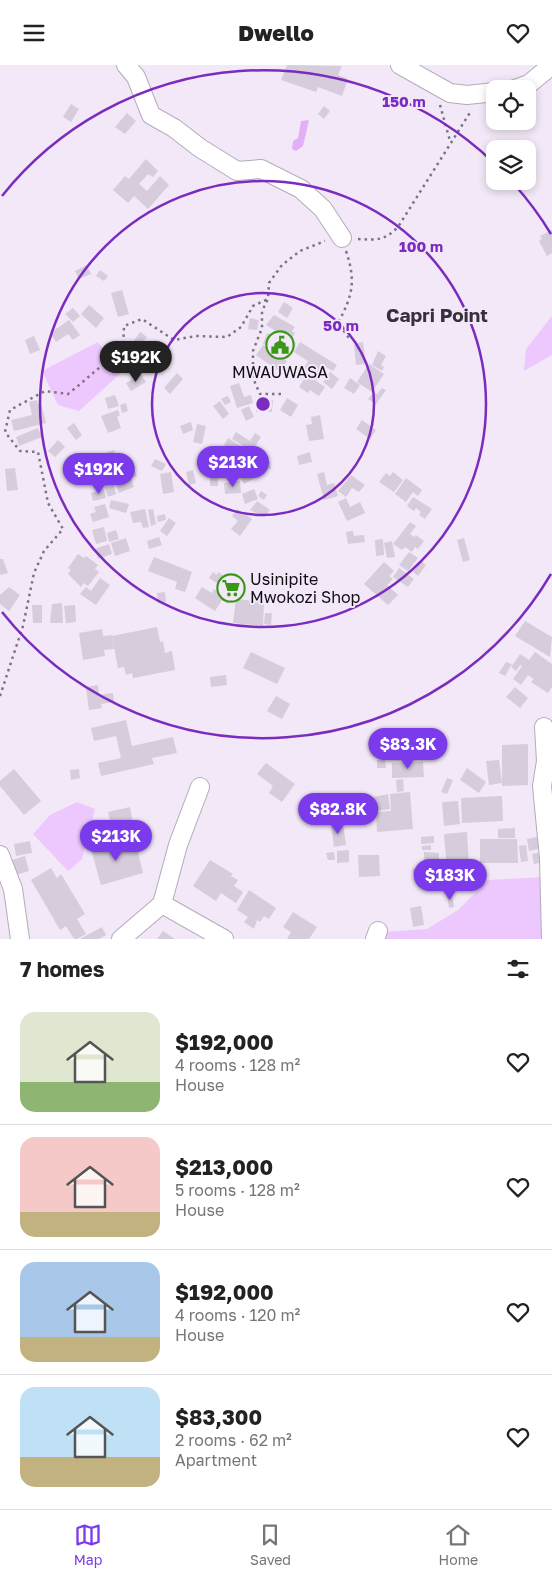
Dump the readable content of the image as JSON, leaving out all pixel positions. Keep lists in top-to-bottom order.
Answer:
{
  "districts": ["Capri Point"],
  "places": {
    "public building": ["MWAUWASA"],
    "supermarket": ["Usinipite Mwokozi Shop"]
  },
  "page": {
    "header": "Dwello",
    "price": [
      "$192K",
      "$213K",
      "$192K",
      "$83.3K",
      "$82.8K",
      "$213K",
      "$183K"
    ],
    "heading": "7 homes",
    "list": [
      {
        "name": "$192,000",
        "note": "4 rooms · 128 m² · House"
      },
      {
        "name": "$213,000",
        "note": "5 rooms · 128 m² · House"
      },
      {
        "name": "$192,000",
        "note": "4 rooms · 120 m² · House"
      },
      {
        "name": "$83,300",
        "note": "2 rooms · 62 m² · Apartment"
      }
    ],
    "tabs": ["Map", "Saved", "Home"]
  },
  "rings": ["150 m", "100 m", "50 m"]
}
